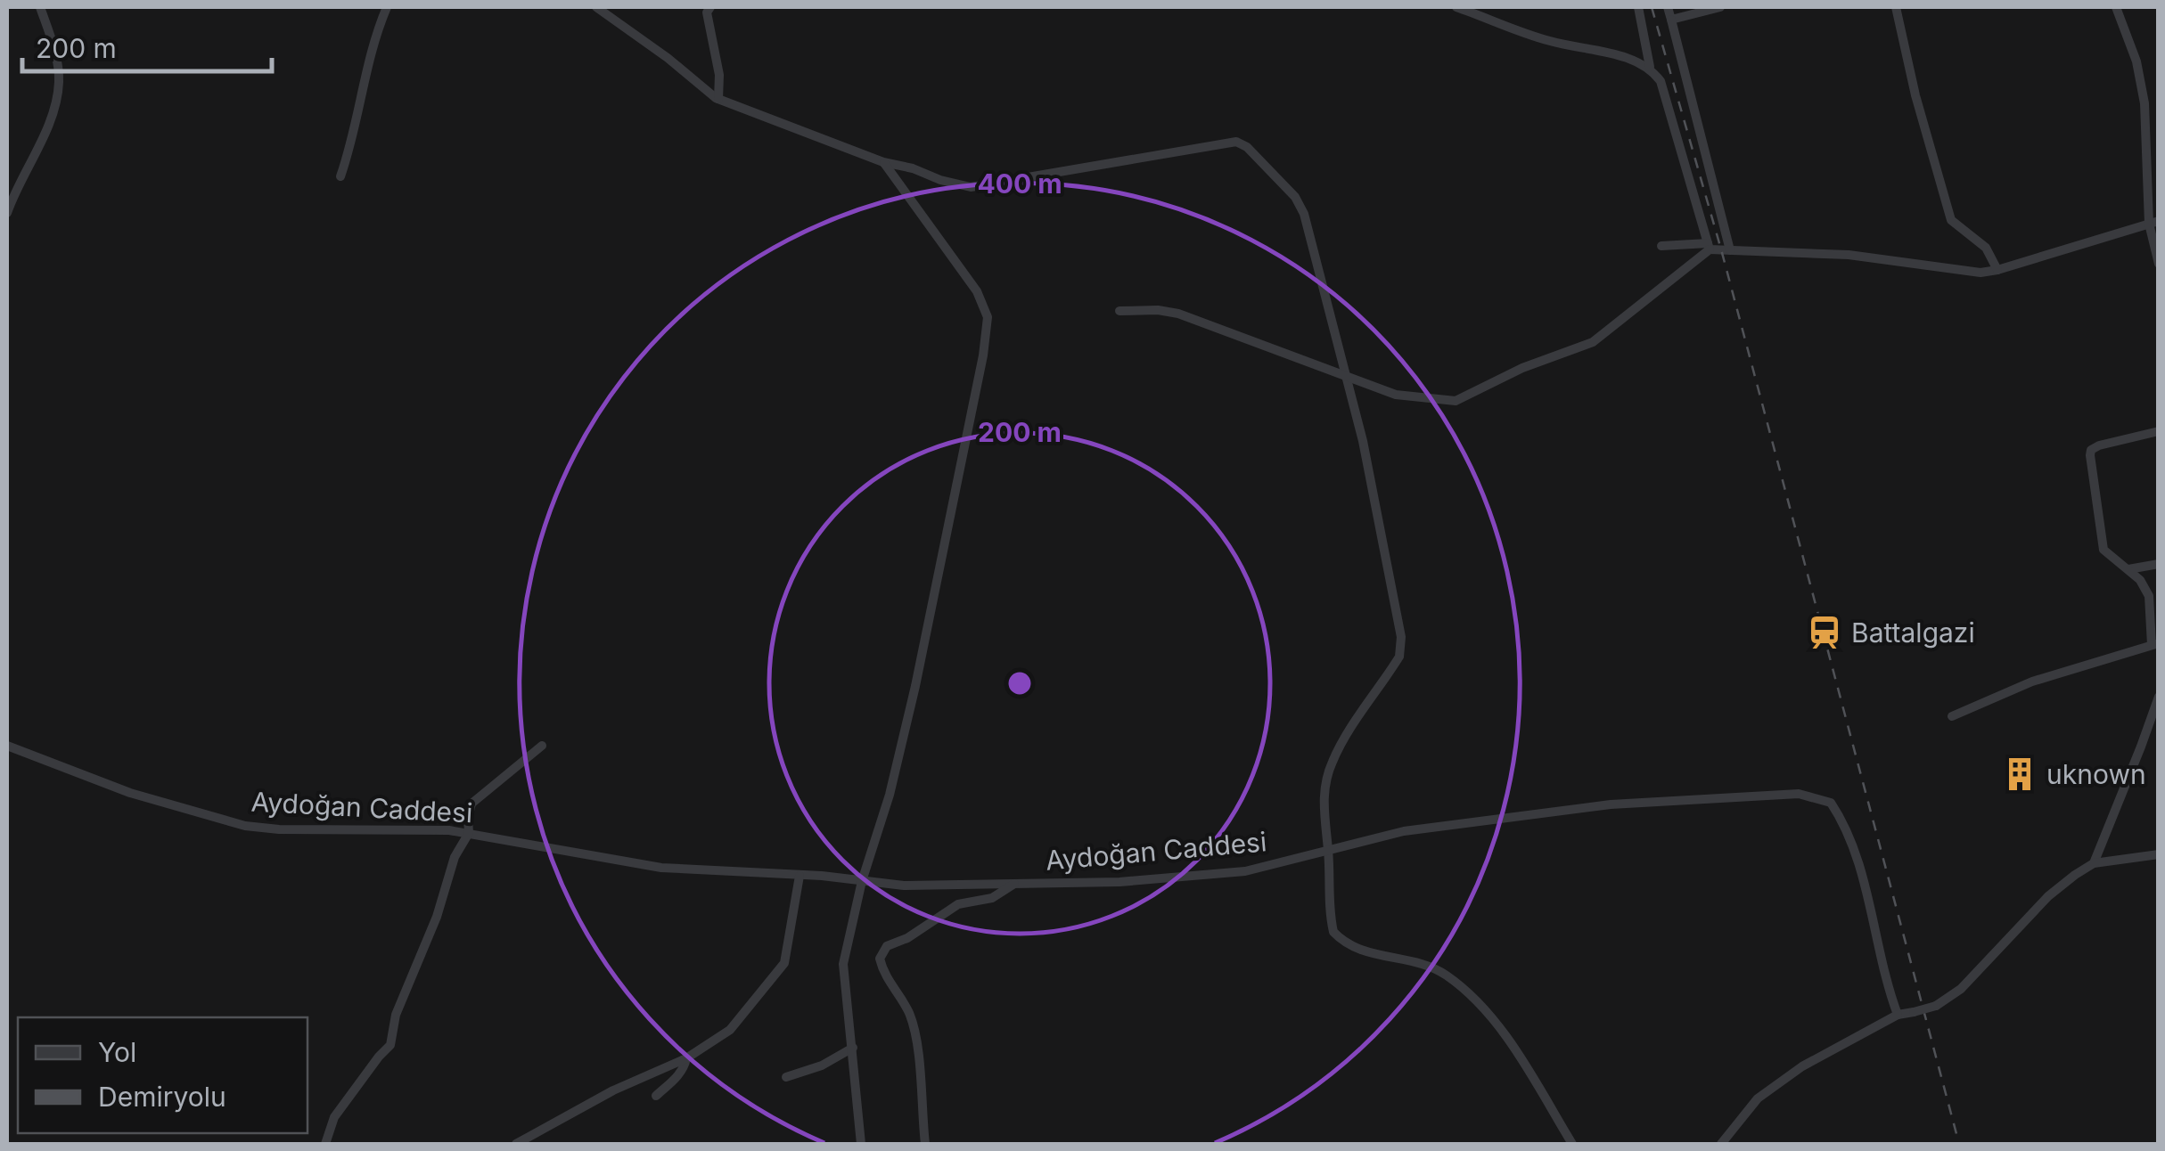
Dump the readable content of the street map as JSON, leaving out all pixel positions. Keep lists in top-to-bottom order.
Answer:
{
  "streets": {
    "street": ["Aydoğan Caddesi"]
  },
  "places": {
    "station": ["Battalgazi"],
    "building": ["uknown"]
  },
  "legend": ["Yol", "Demiryolu"],
  "scale_bar": "200 m",
  "rings": ["400 m", "200 m"]
}
